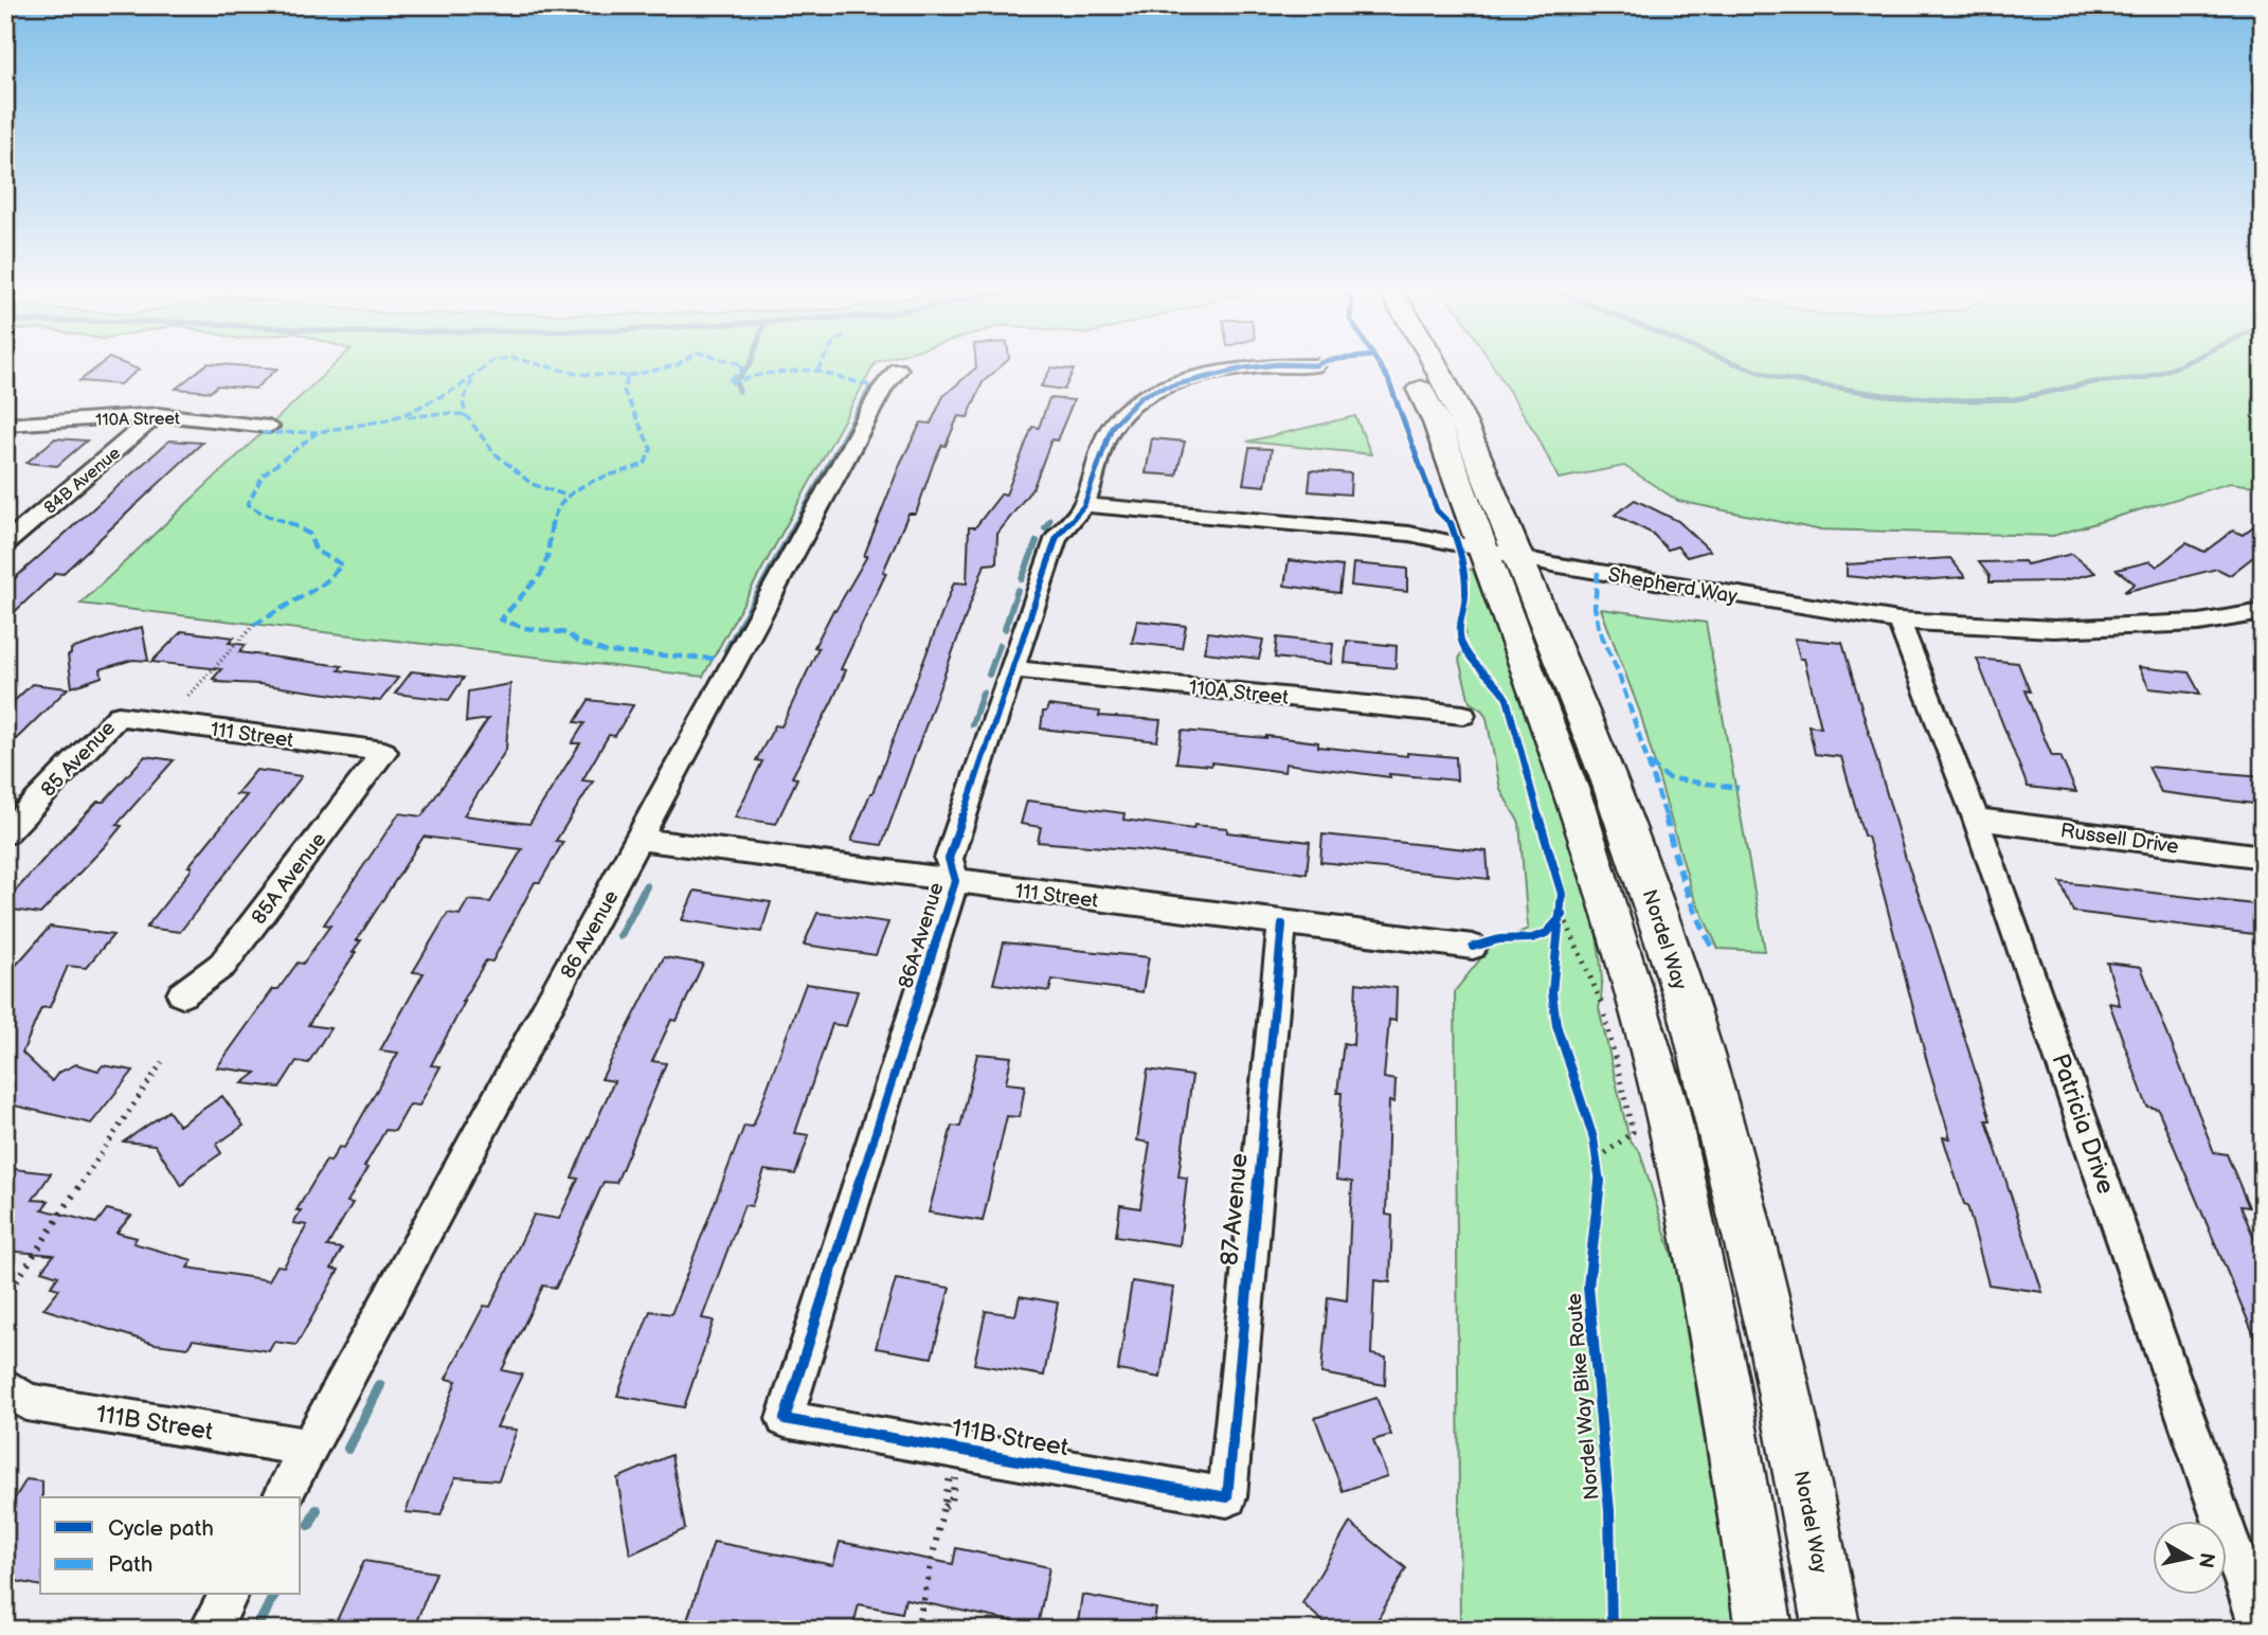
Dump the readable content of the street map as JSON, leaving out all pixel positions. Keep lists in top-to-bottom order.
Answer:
{
  "streets": {
    "main road": ["Nordel Way"],
    "street": [
      "110A Street",
      "84B Avenue",
      "Shepherd Way",
      "111 Street",
      "85 Avenue",
      "Russell Drive",
      "85A Avenue",
      "86 Avenue",
      "86A Avenue",
      "Patricia Drive",
      "87 Avenue",
      "111B Street"
    ],
    "cycle path": ["Nordel Way Bike Route"]
  },
  "crossings": [
    ["110A Street", "84B Avenue"],
    ["110A Street", "86A Avenue"],
    ["Shepherd Way", "86A Avenue"],
    ["Shepherd Way", "Nordel Way"],
    ["Shepherd Way", "Patricia Drive"],
    ["111 Street", "85 Avenue"],
    ["111 Street", "85A Avenue"],
    ["111 Street", "86 Avenue"],
    ["111 Street", "86A Avenue"],
    ["111 Street", "87 Avenue"],
    ["Russell Drive", "Patricia Drive"],
    ["86 Avenue", "111B Street"],
    ["86A Avenue", "111B Street"],
    ["87 Avenue", "111B Street"]
  ],
  "legend": ["Cycle path", "Path"],
  "north": "right"
}
